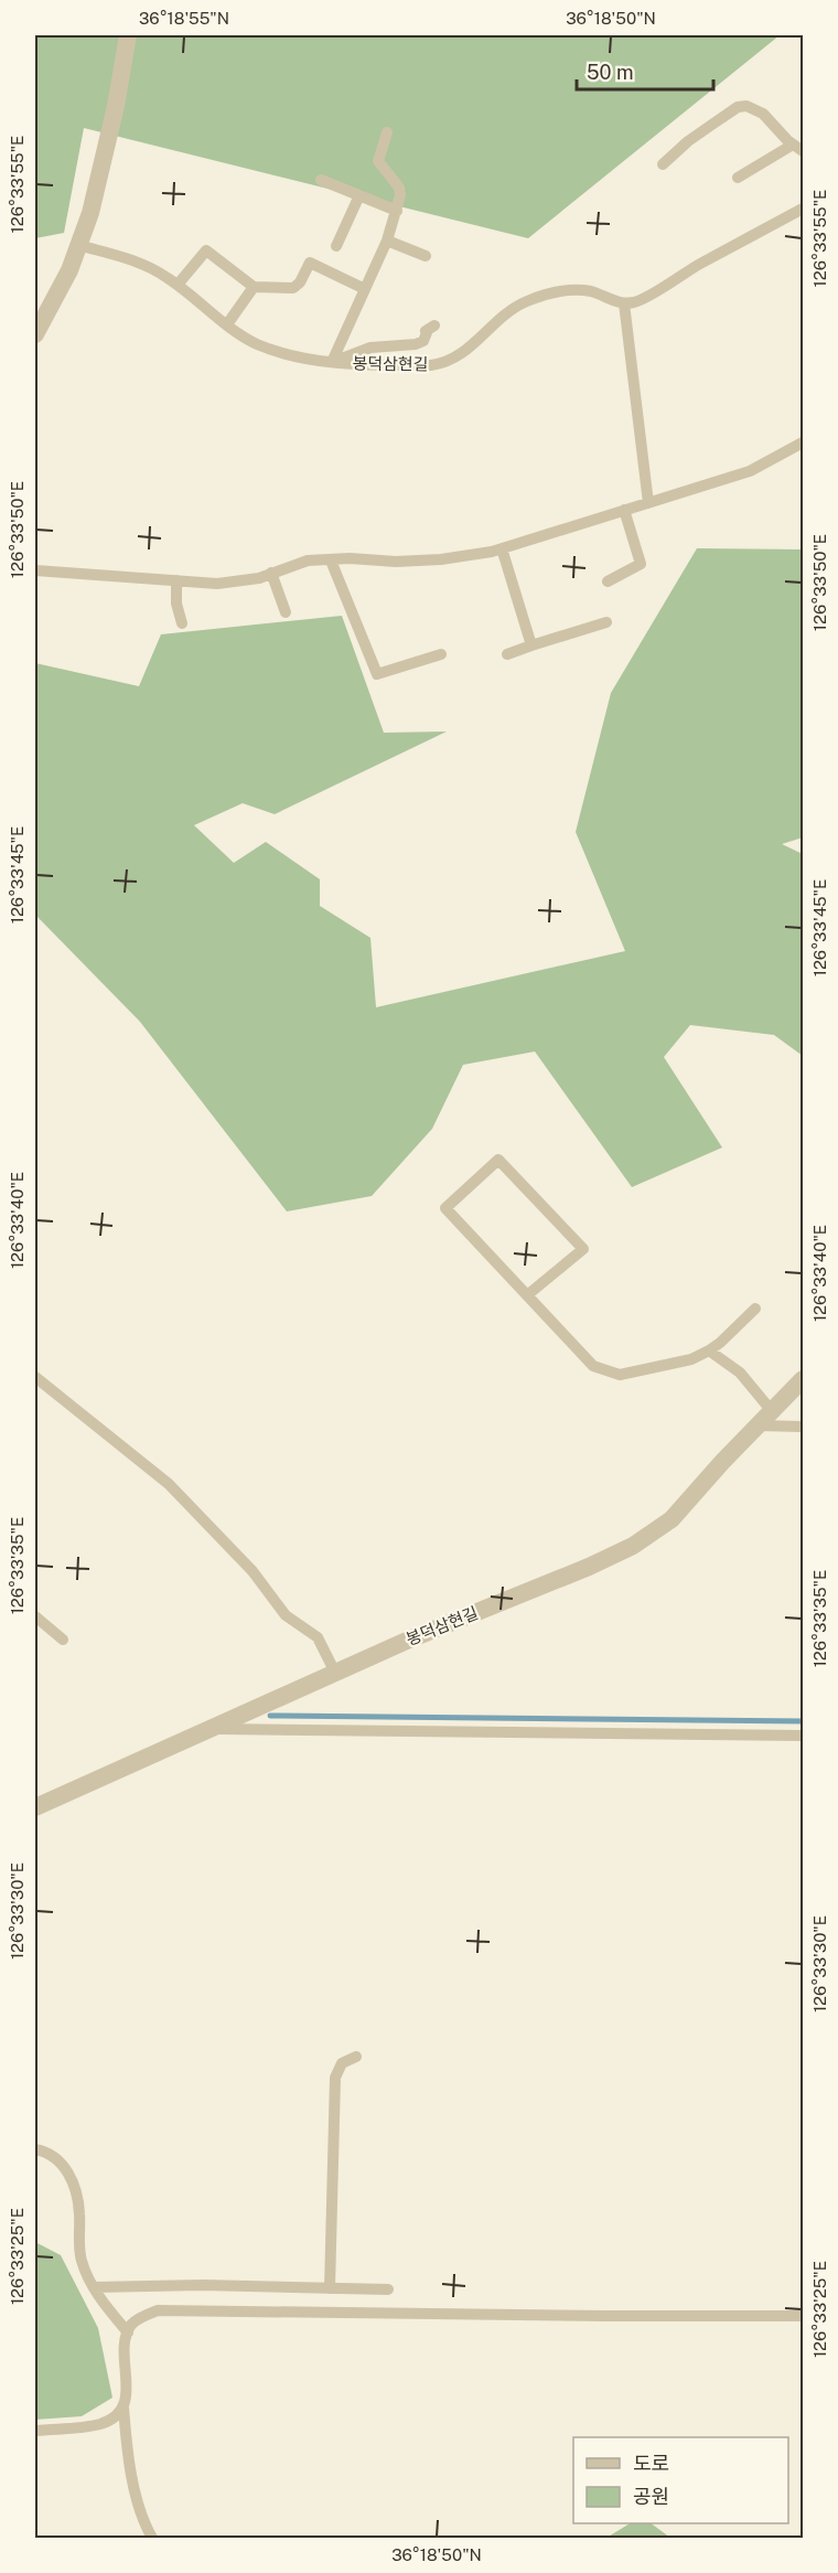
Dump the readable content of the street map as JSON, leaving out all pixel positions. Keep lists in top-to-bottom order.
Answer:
{
  "streets": {
    "street": ["봉덕삼현길"]
  },
  "legend": ["도로", "공원"],
  "scale_bar": "50 m",
  "coordinates": [
    "36°18'55\"N",
    "36°18'50\"N",
    "126°33'55\"E",
    "126°33'50\"E",
    "126°33'45\"E",
    "126°33'40\"E",
    "126°33'35\"E",
    "126°33'30\"E",
    "126°33'25\"E"
  ]
}
